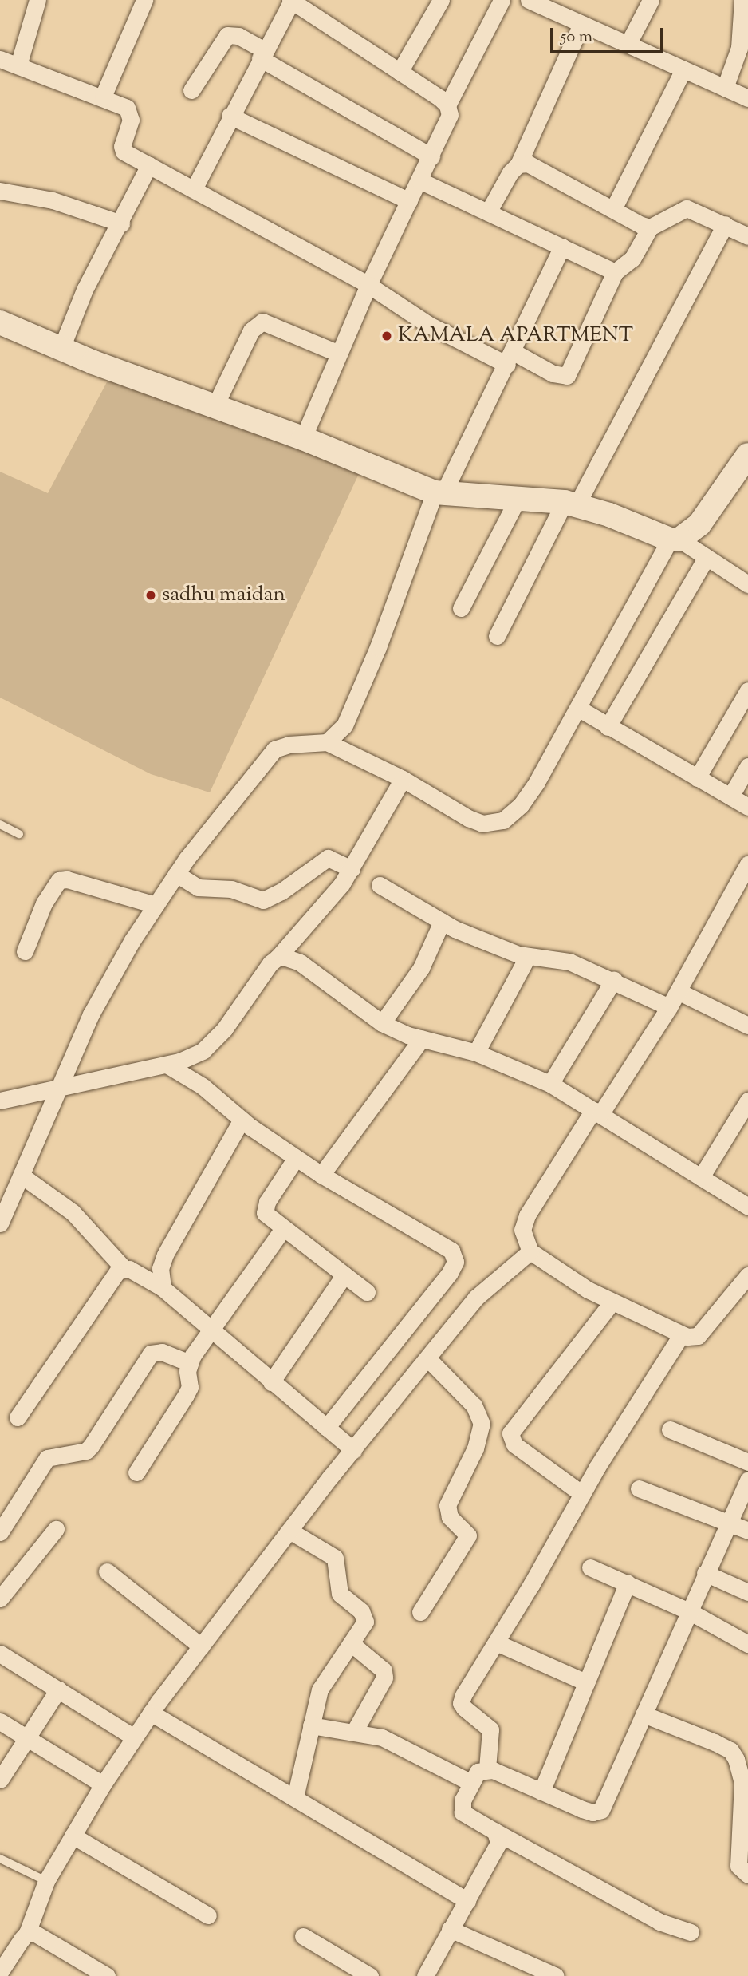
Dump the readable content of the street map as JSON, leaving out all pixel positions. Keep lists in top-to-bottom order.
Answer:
{
  "places": ["KAMALA APARTMENT", "sadhu maidan"],
  "scale_bar": "50 m"
}
